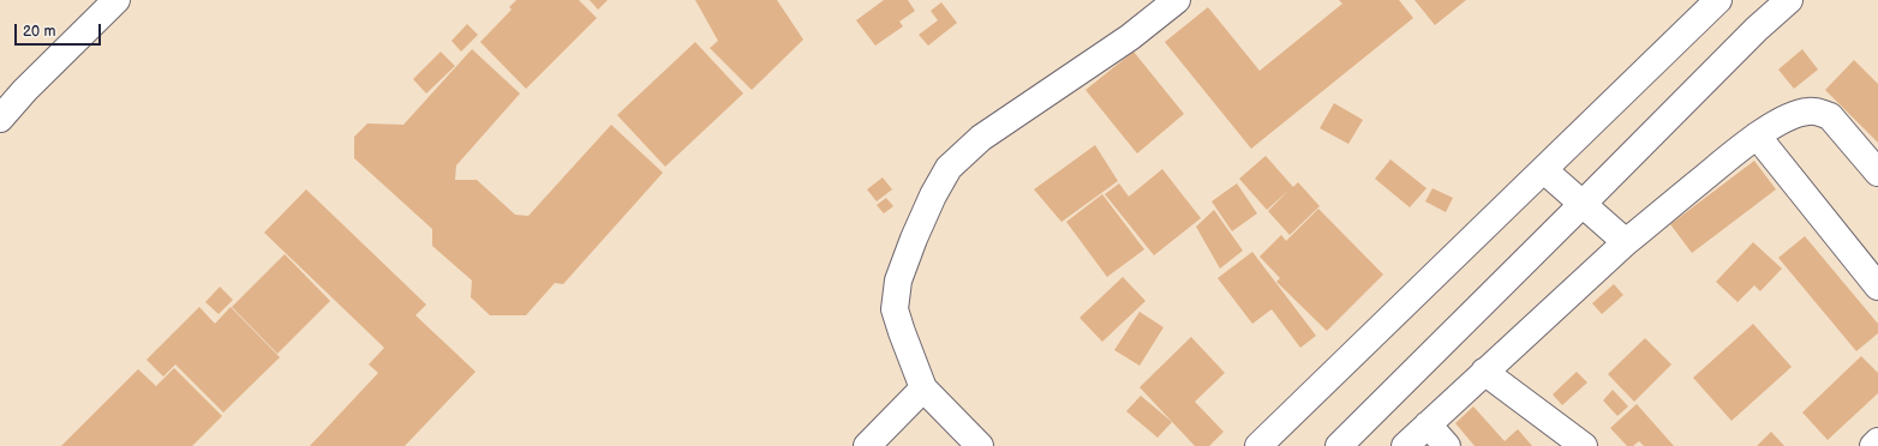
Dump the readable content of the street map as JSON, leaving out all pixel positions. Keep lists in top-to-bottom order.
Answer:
{
  "scale_bar": "20 m"
}
